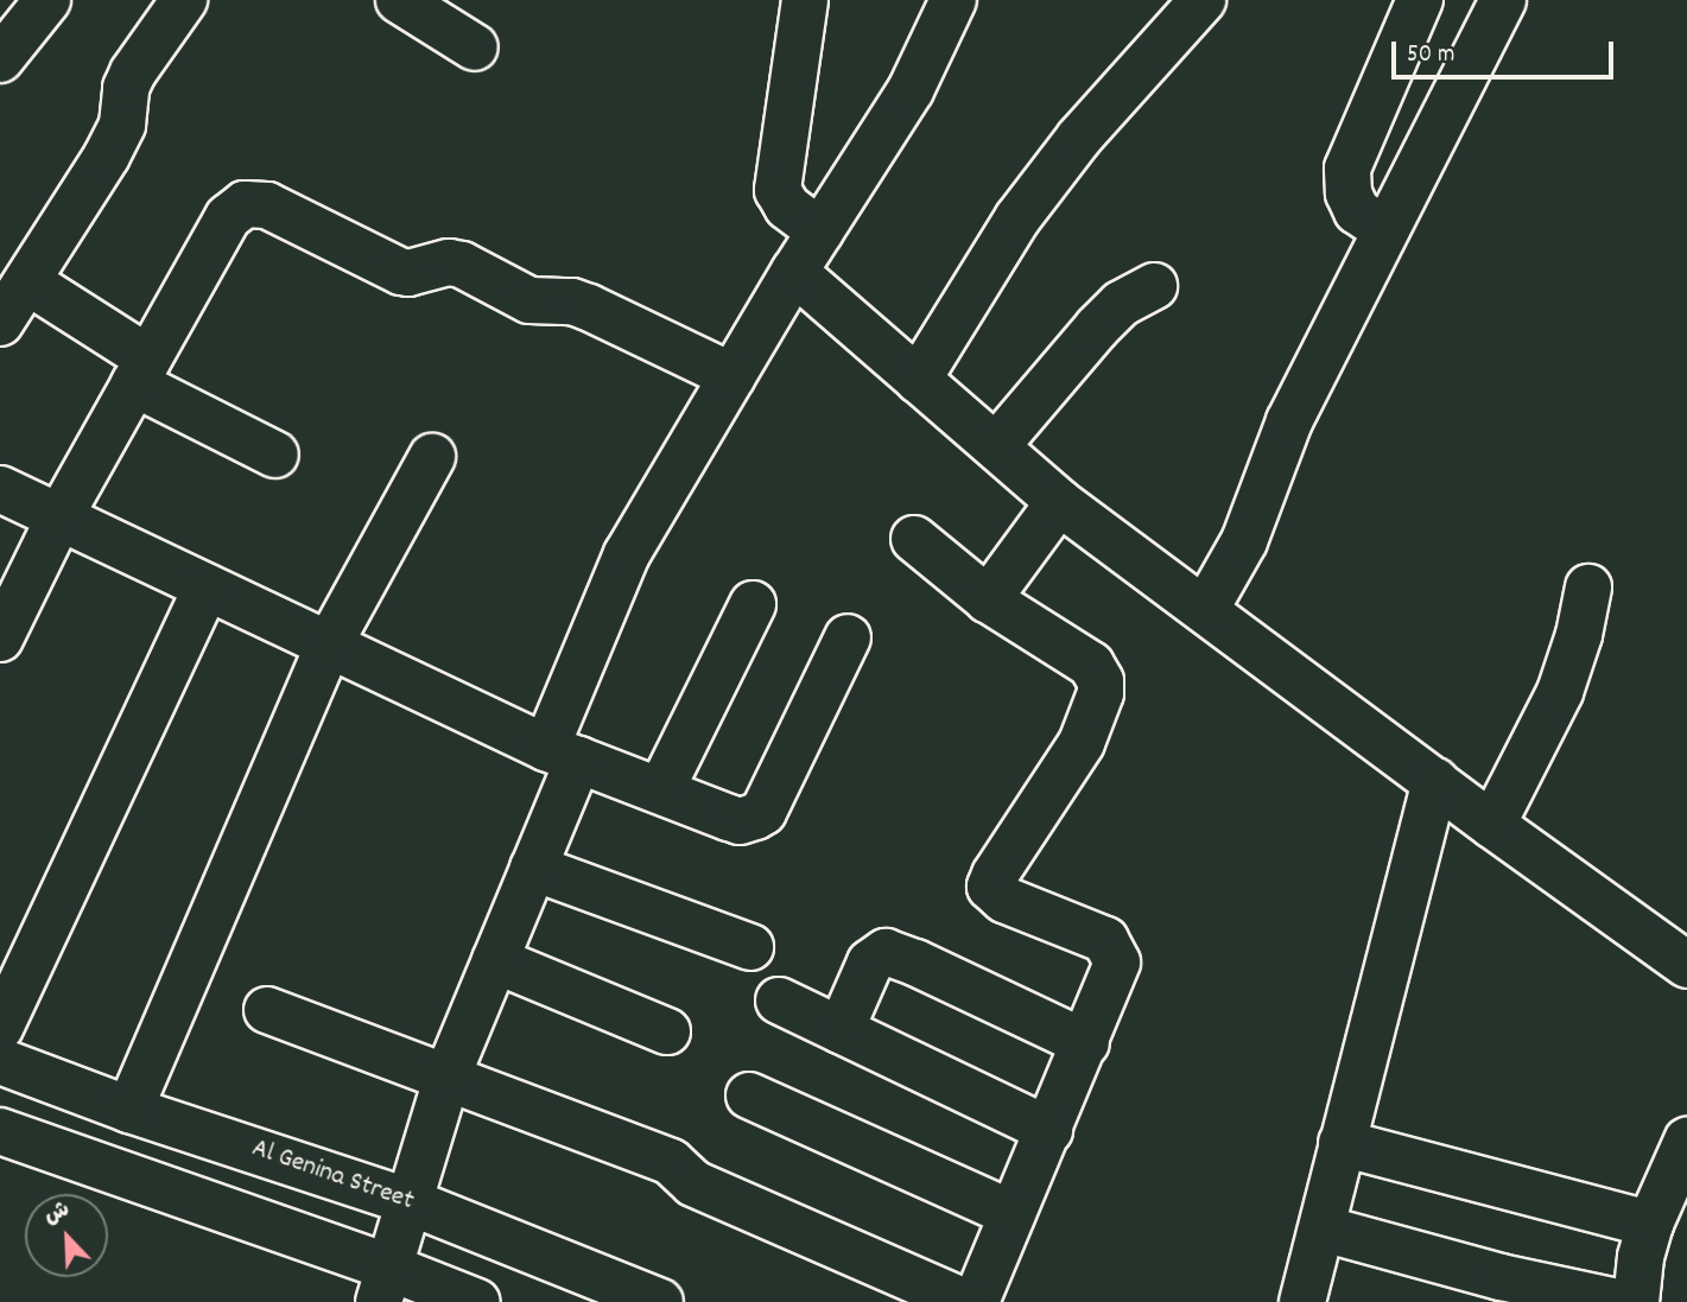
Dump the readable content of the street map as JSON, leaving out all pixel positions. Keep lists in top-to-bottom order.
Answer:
{
  "streets": {
    "street": ["Al Genina Street"]
  },
  "scale_bar": "50 m",
  "north": "top left"
}
